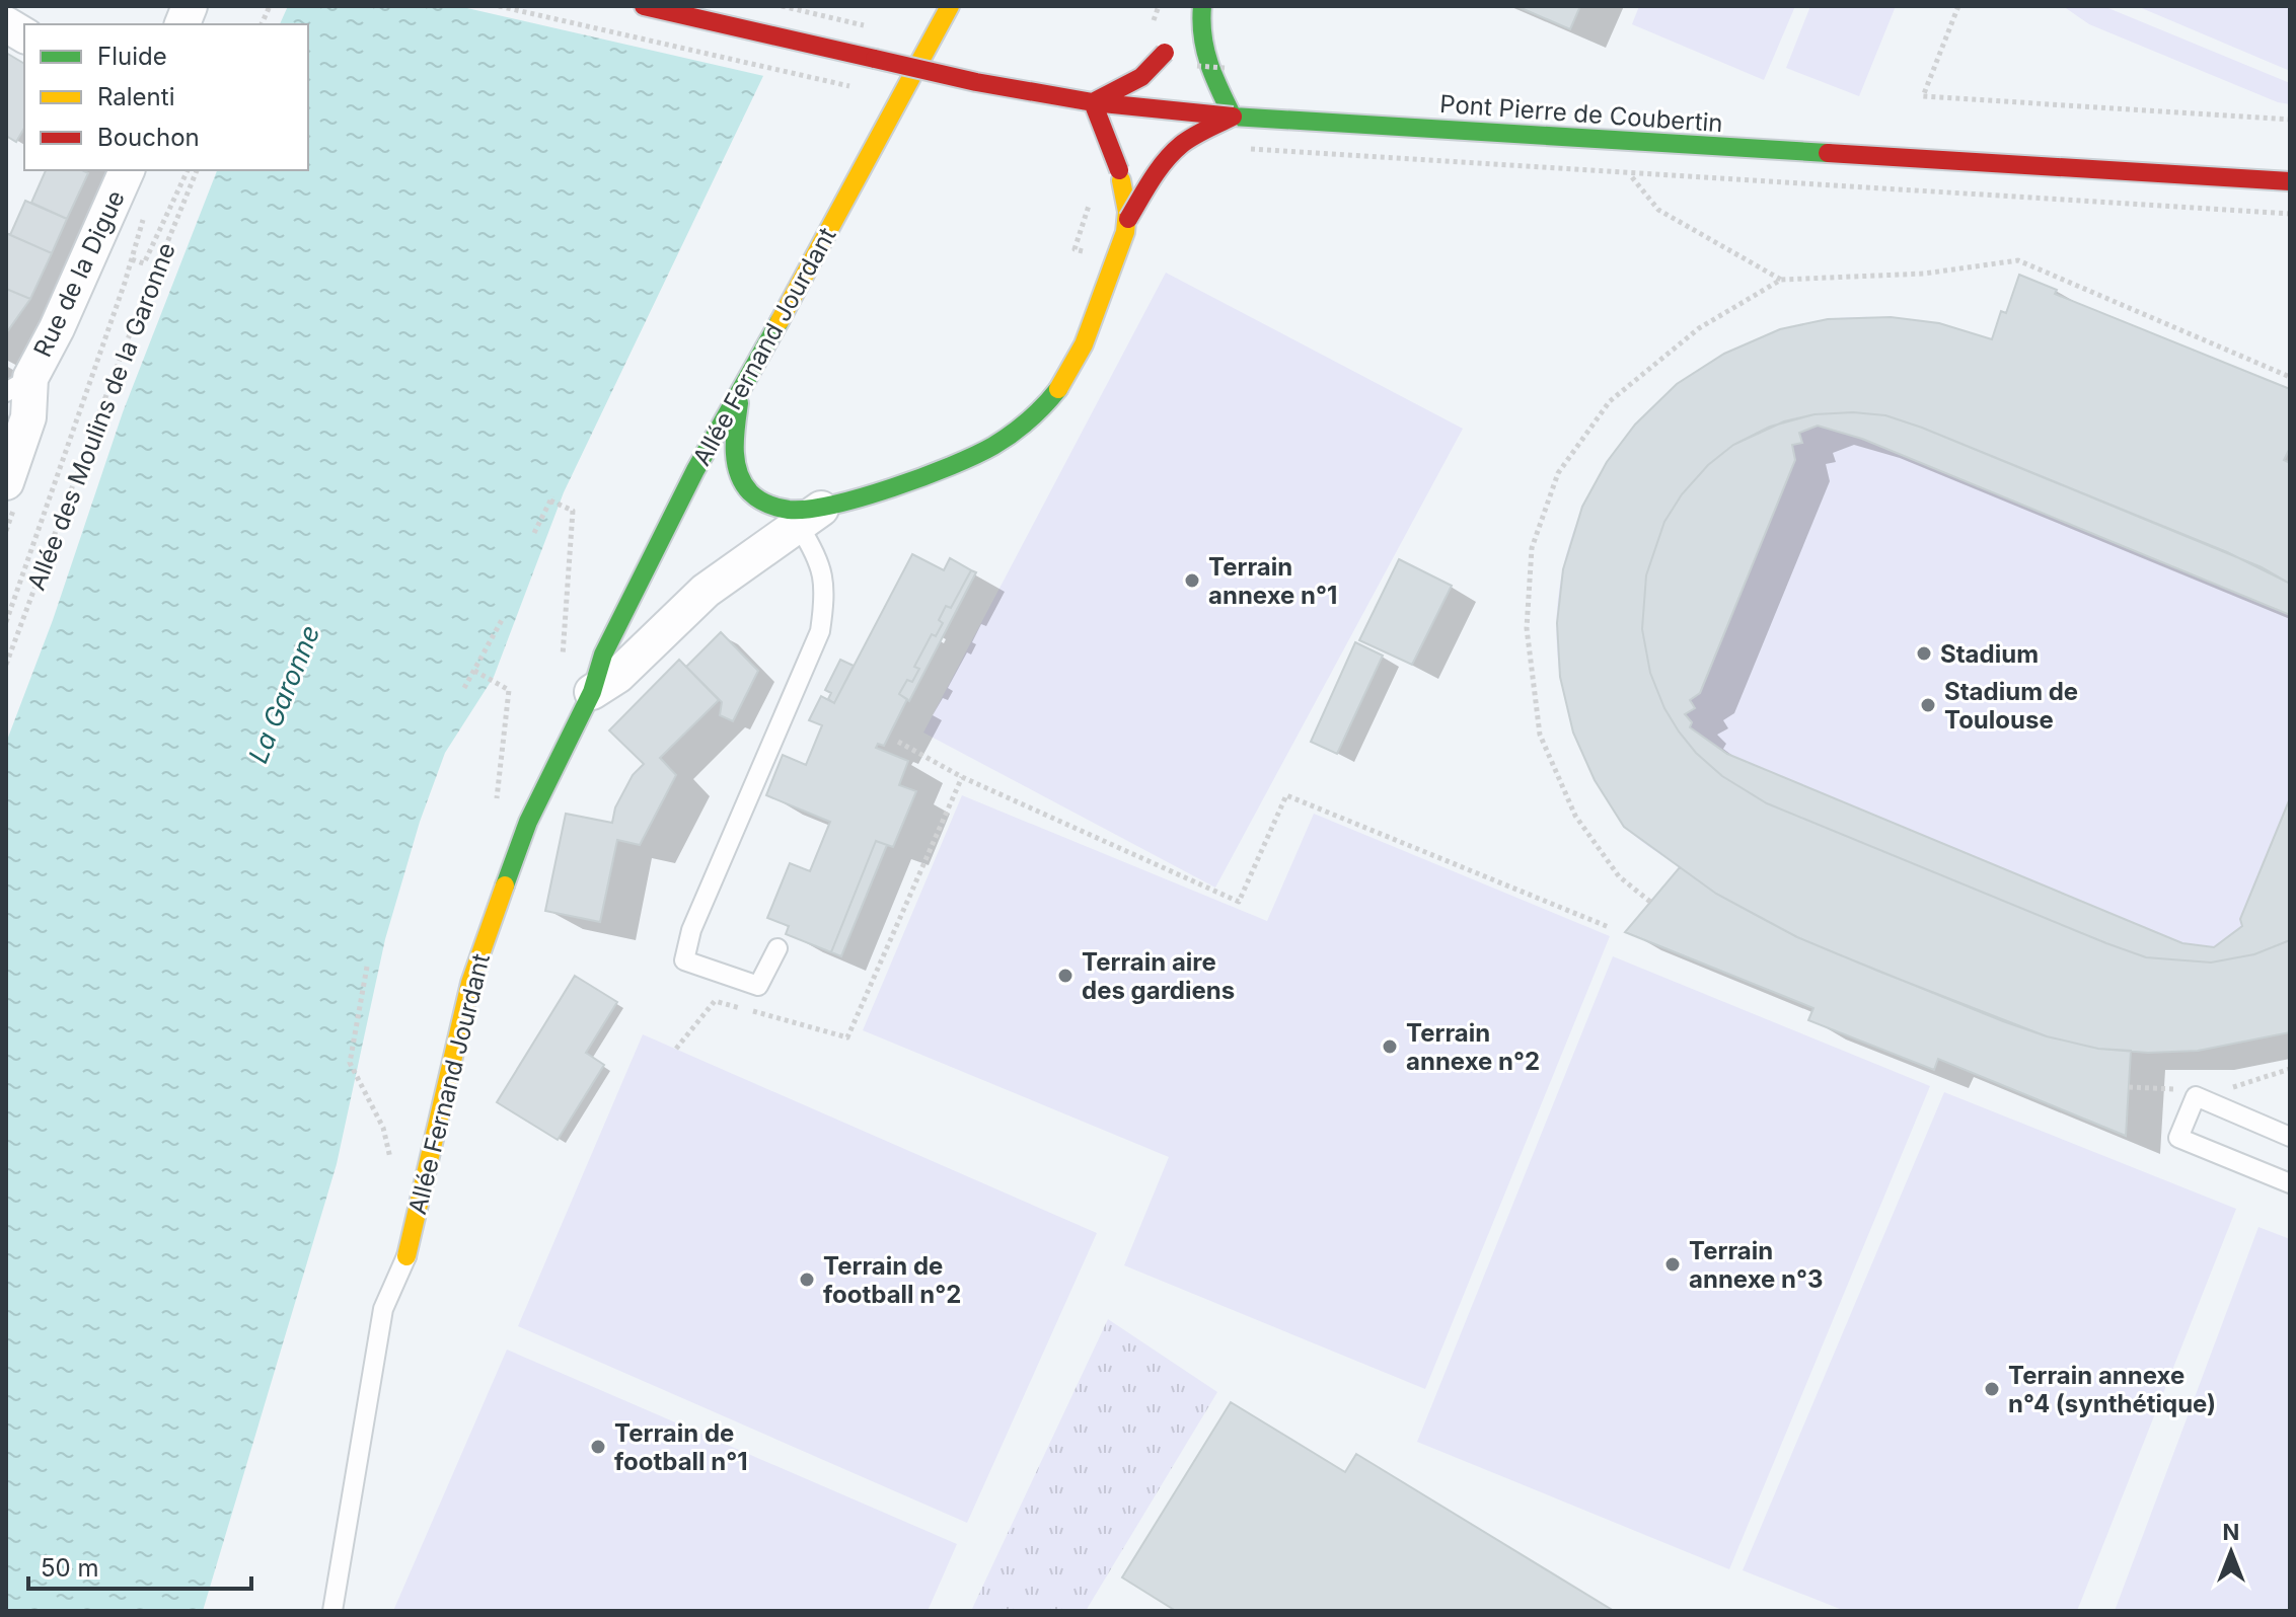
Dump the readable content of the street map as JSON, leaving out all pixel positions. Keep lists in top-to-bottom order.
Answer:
{
  "streets": {
    "main road": ["Pont Pierre de Coubertin", "Allée Fernand Jourdant"],
    "street": ["Rue de la Digue"],
    "path": ["Allée des Moulins de la Garonne"]
  },
  "water": ["La Garonne"],
  "places": [
    "Terrain annexe n°1",
    "Stadium",
    "Stadium de Toulouse",
    "Terrain aire des gardiens",
    "Terrain annexe n°2",
    "Terrain annexe n°3",
    "Terrain de football n°2",
    "Terrain annexe n°4 (synthétique)",
    "Terrain de football n°1"
  ],
  "legend": ["Fluide", "Ralenti", "Bouchon"],
  "scale_bar": "50 m",
  "north": "top"
}
